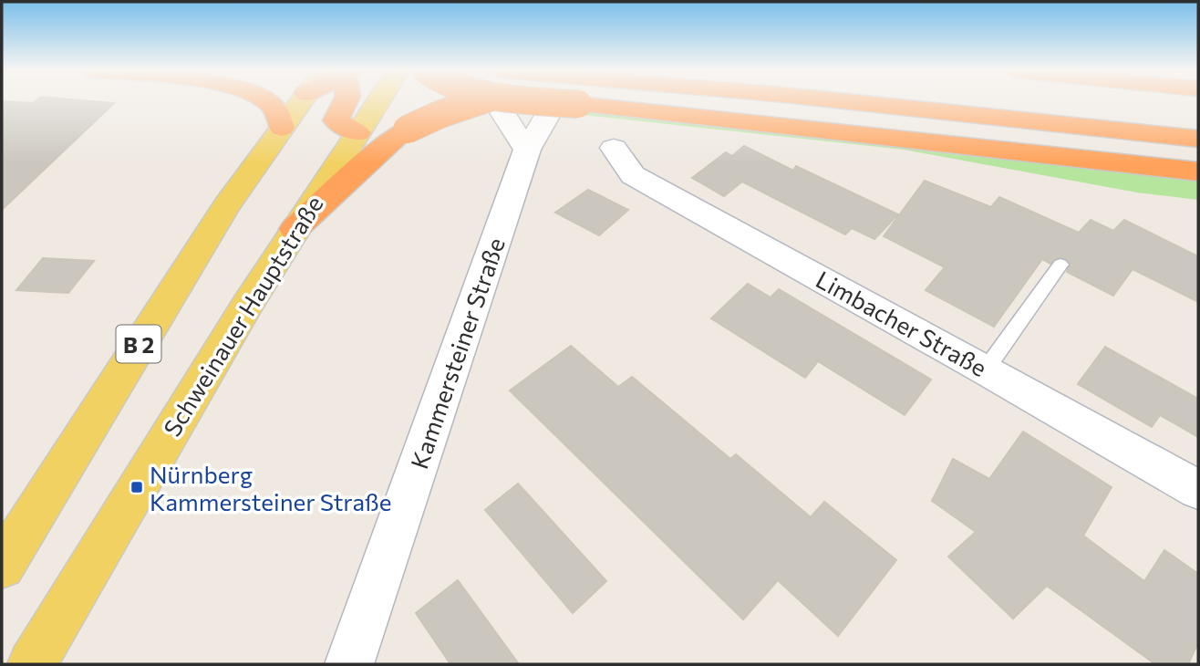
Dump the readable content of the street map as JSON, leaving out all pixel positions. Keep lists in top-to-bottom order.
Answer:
{
  "streets": {
    "main road": ["Schweinauer Hauptstraße", "B 2"],
    "street": ["Limbacher Straße", "Kammersteiner Straße"]
  },
  "places": {
    "transit": ["Nürnberg Kammersteiner Straße"]
  }
}
